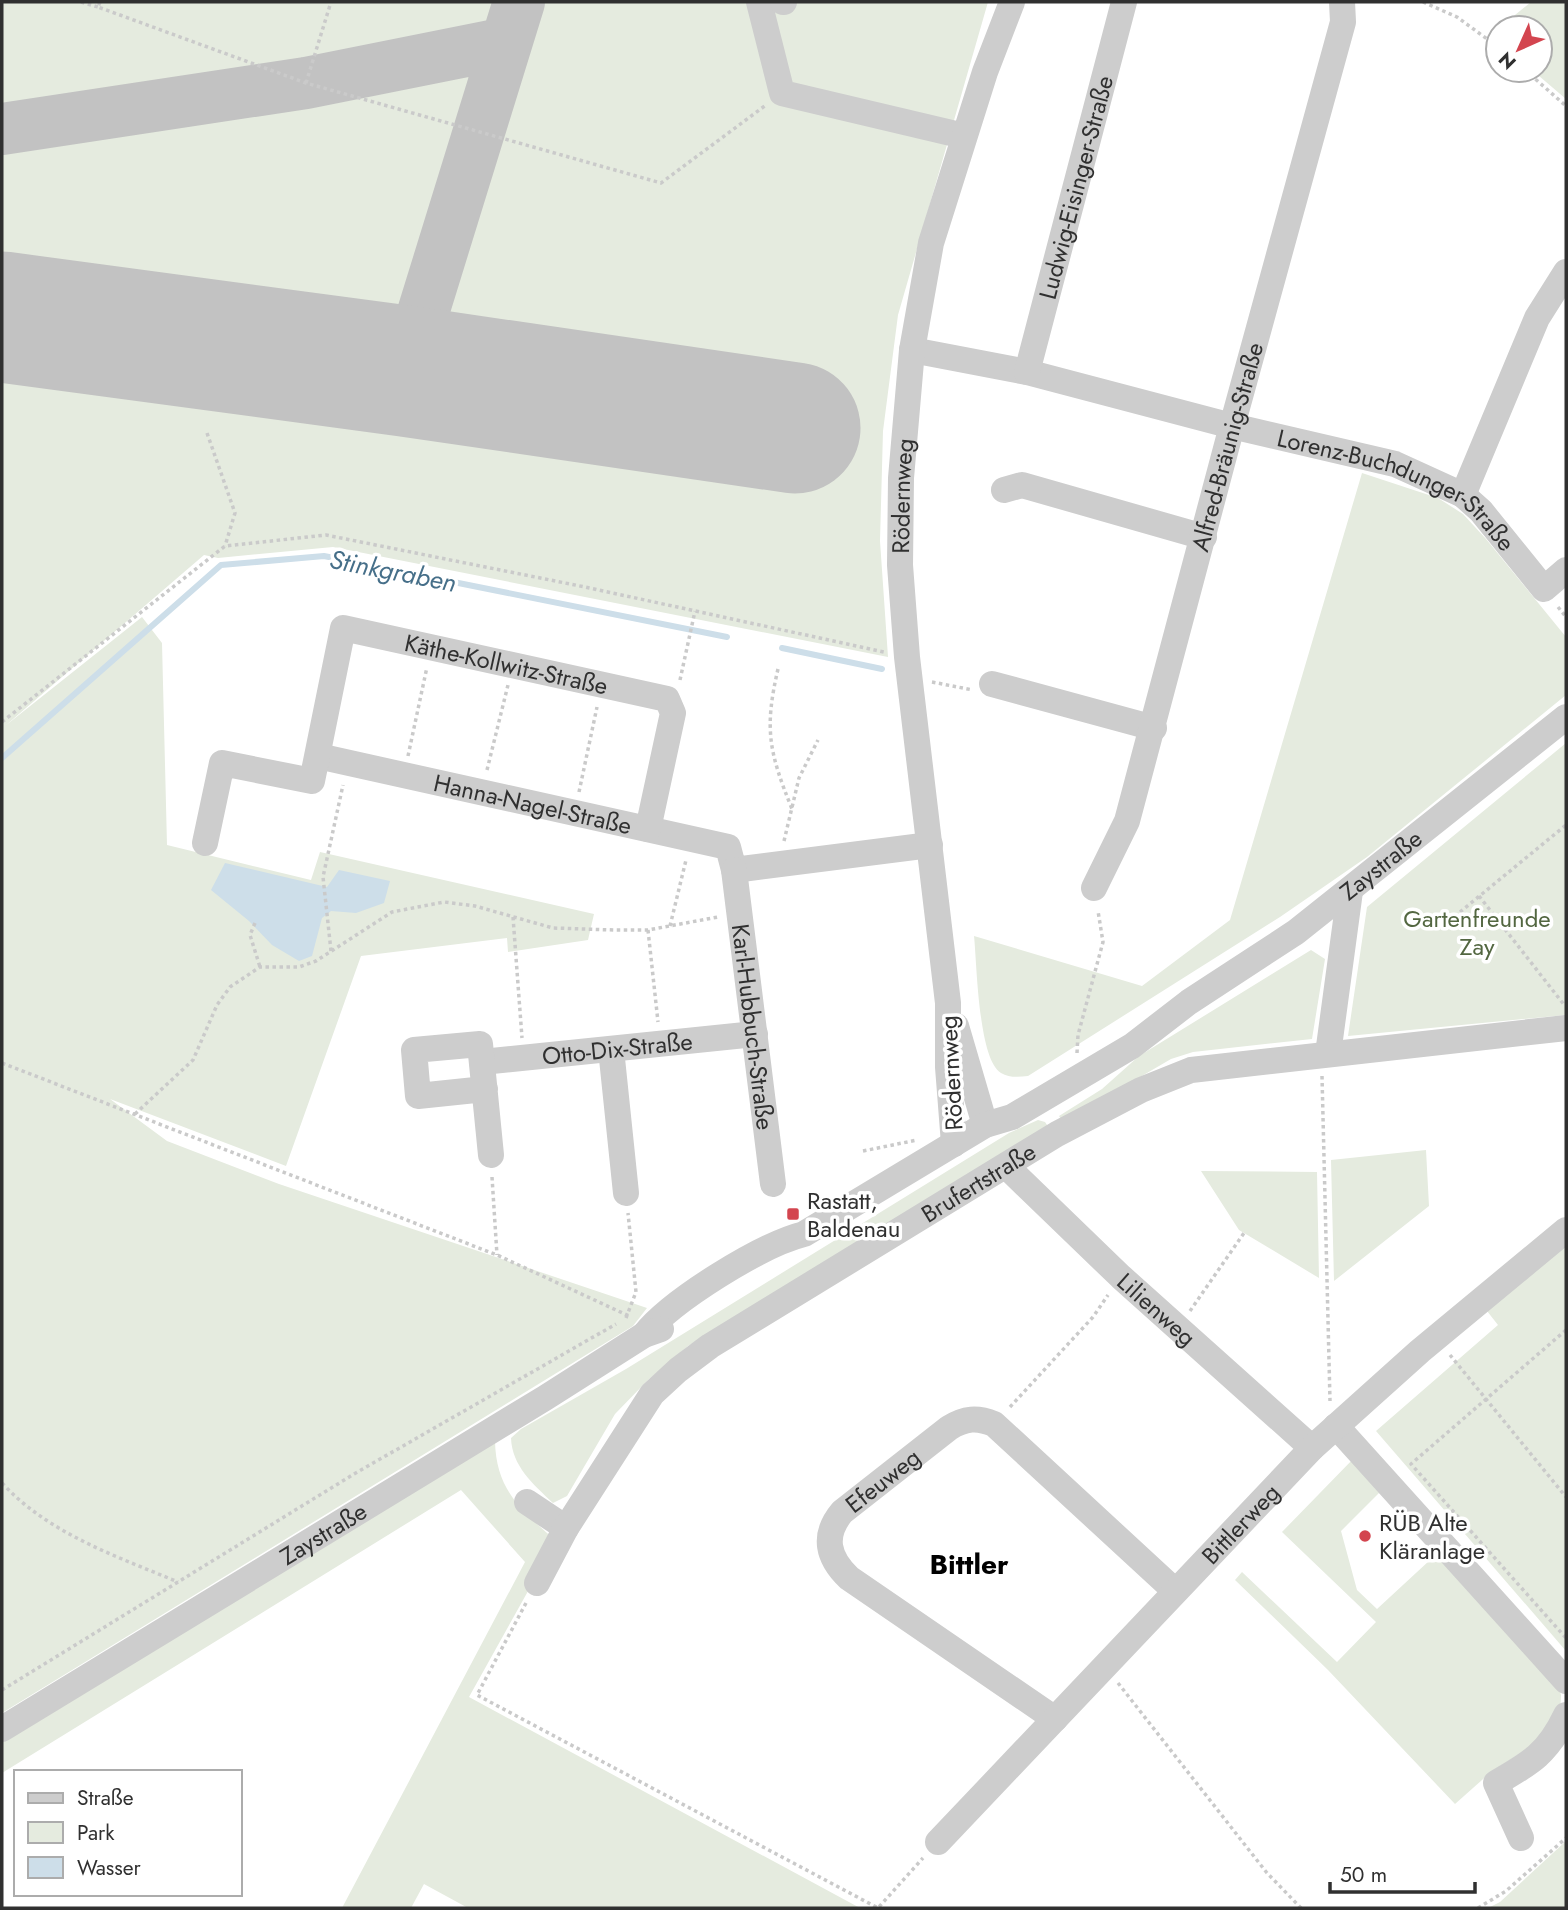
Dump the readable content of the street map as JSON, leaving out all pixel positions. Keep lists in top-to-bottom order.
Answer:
{
  "streets": {
    "street": [
      "Ludwig-Eisinger-Straße",
      "Alfred-Bräunig-Straße",
      "Rödernweg",
      "Lorenz-Buchdunger-Straße",
      "Käthe-Kollwitz-Straße",
      "Hanna-Nagel-Straße",
      "Zaystraße",
      "Karl-Hubbuch-Straße",
      "Otto-Dix-Straße",
      "Brufertstraße",
      "Lilienweg",
      "Efeuweg",
      "Bittlerweg"
    ]
  },
  "crossings": [
    ["Ludwig-Eisinger-Straße", "Lorenz-Buchdunger-Straße"],
    ["Alfred-Bräunig-Straße", "Lorenz-Buchdunger-Straße"],
    ["Rödernweg", "Lorenz-Buchdunger-Straße"],
    ["Rödernweg", "Zaystraße"],
    ["Käthe-Kollwitz-Straße", "Hanna-Nagel-Straße"],
    ["Hanna-Nagel-Straße", "Karl-Hubbuch-Straße"],
    ["Karl-Hubbuch-Straße", "Otto-Dix-Straße"],
    ["Brufertstraße", "Lilienweg"],
    ["Lilienweg", "Bittlerweg"],
    ["Efeuweg", "Bittlerweg"]
  ],
  "districts": ["Bittler"],
  "water": ["Stinkgraben"],
  "parks": ["Gartenfreunde Zay"],
  "places": {
    "transit": ["Rastatt, Baldenau"],
    "other": ["RÜB Alte Kläranlage"]
  },
  "legend": ["Straße", "Park", "Wasser"],
  "scale_bar": "50 m",
  "north": "bottom left"
}
